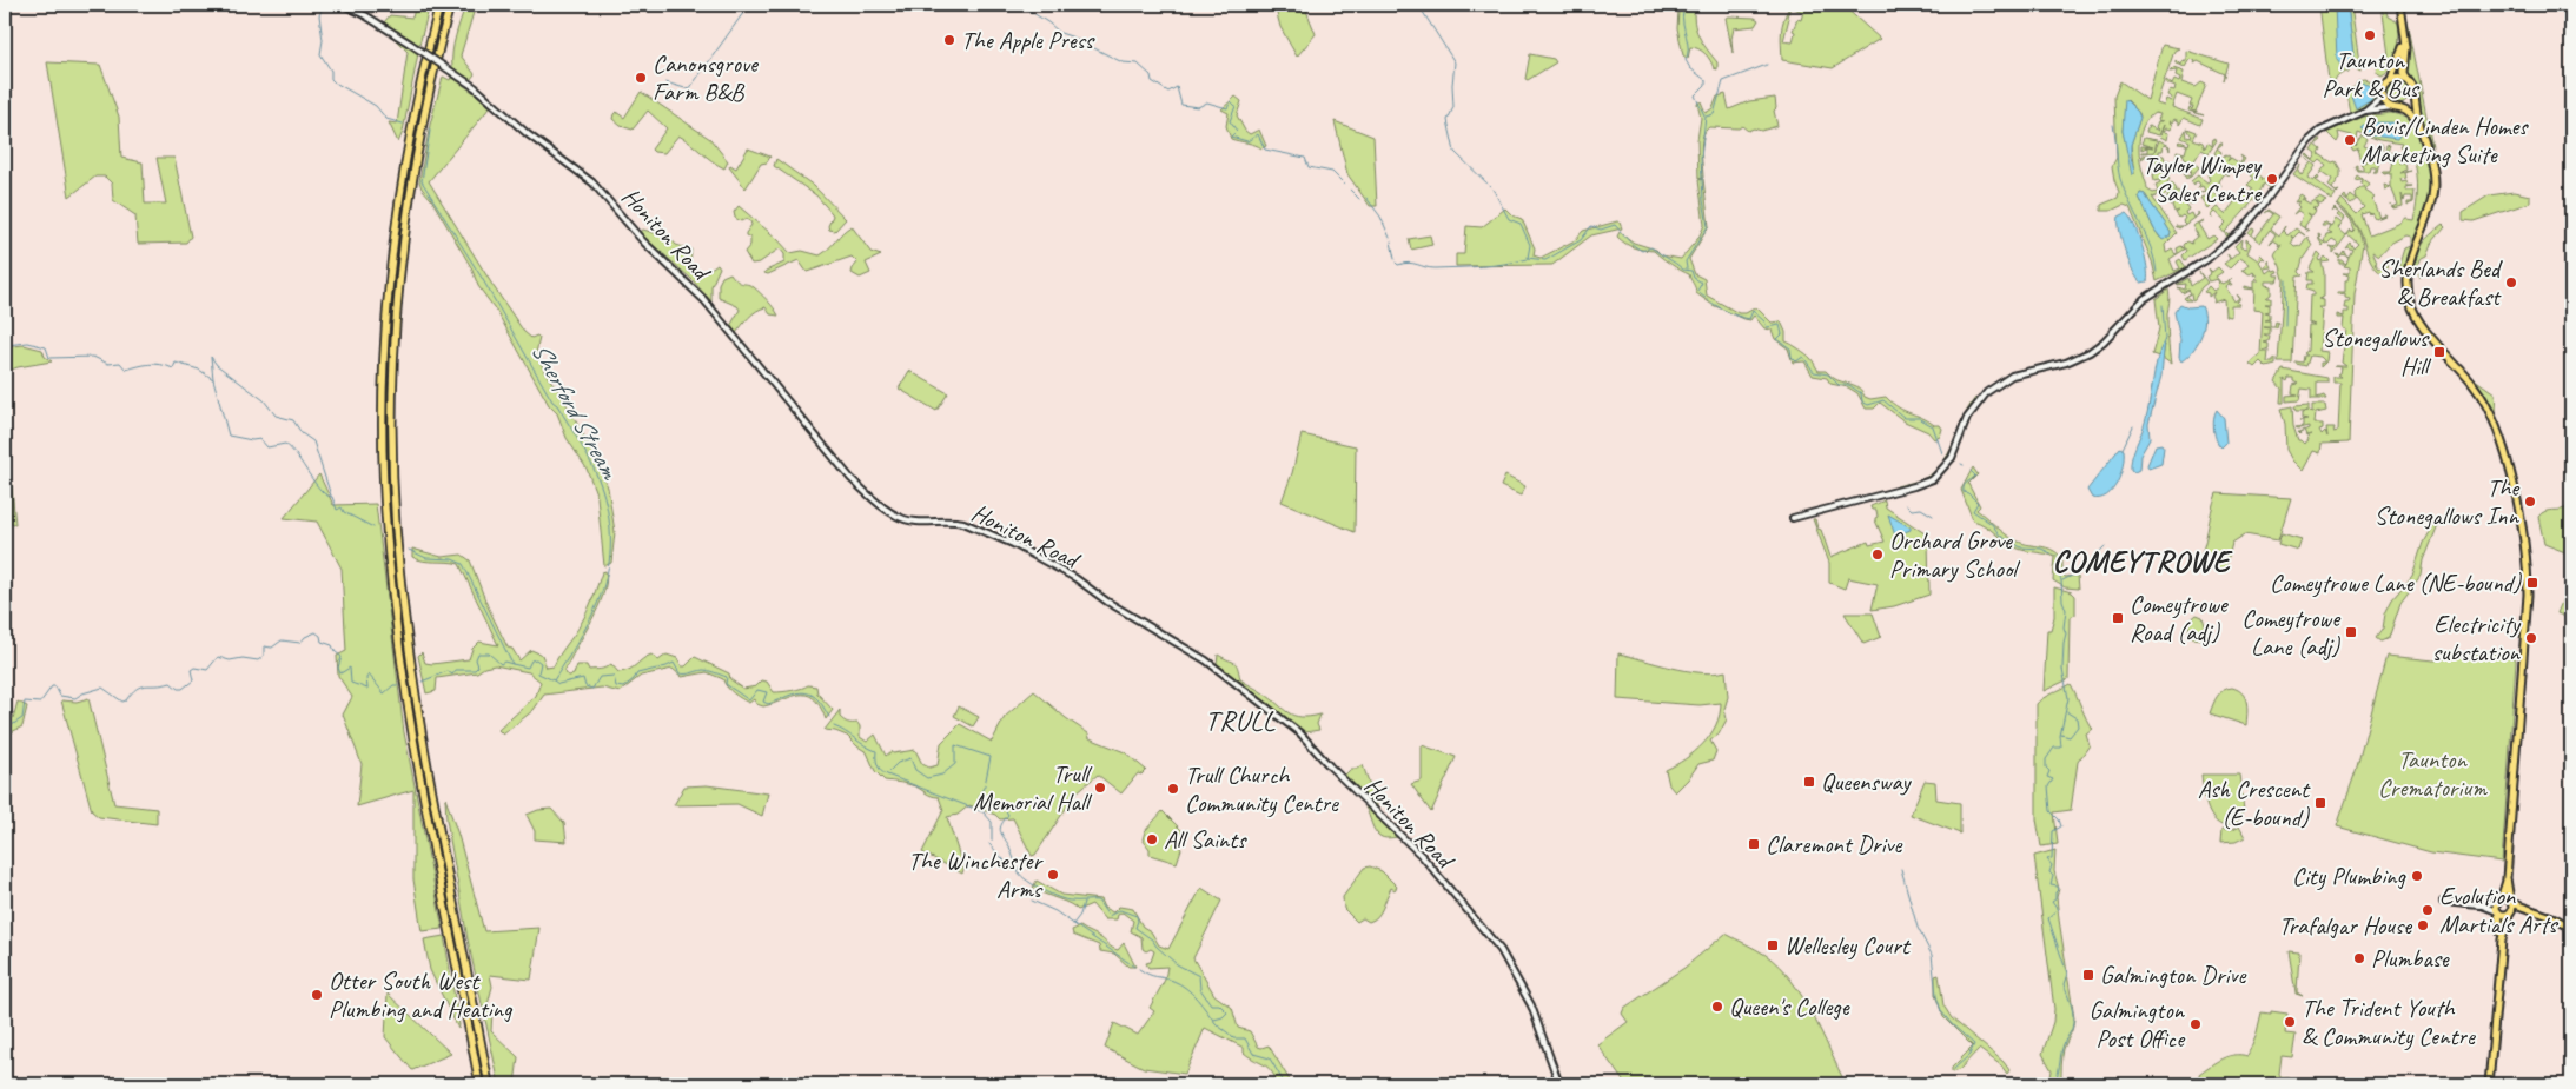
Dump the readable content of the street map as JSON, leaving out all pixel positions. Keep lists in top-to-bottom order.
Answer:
{
  "streets": {
    "street": ["Honiton Road"]
  },
  "districts": ["COMEYTROWE", "TRULL"],
  "water": ["Sherford Stream"],
  "parks": ["Taunton Crematorium"],
  "places": {
    "other": [
      "Taunton Park & Bus",
      "The Apple Press",
      "Canonsgrove Farm B&B",
      "Bovis/Linden Homes Marketing Suite",
      "Taylor Wimpey Sales Centre",
      "Sherlands Bed & Breakfast",
      "The Stonegallows Inn",
      "Orchard Grove Primary School",
      "Electricity substation",
      "Trull Memorial Hall",
      "Trull Church Community Centre",
      "All Saints",
      "The Winchester Arms",
      "City Plumbing",
      "Evolution Martials Arts",
      "Trafalgar House",
      "Plumbase",
      "Otter South West Plumbing and Heating",
      "Queen's College",
      "The Trident Youth & Community Centre",
      "Galmington Post Office"
    ],
    "transit": [
      "Stonegallows Hill",
      "Comeytrowe Lane (NE-bound)",
      "Comeytrowe Road (adj)",
      "Comeytrowe Lane (adj)",
      "Queensway",
      "Ash Crescent (E-bound)",
      "Claremont Drive",
      "Wellesley Court",
      "Galmington Drive"
    ]
  }
}
